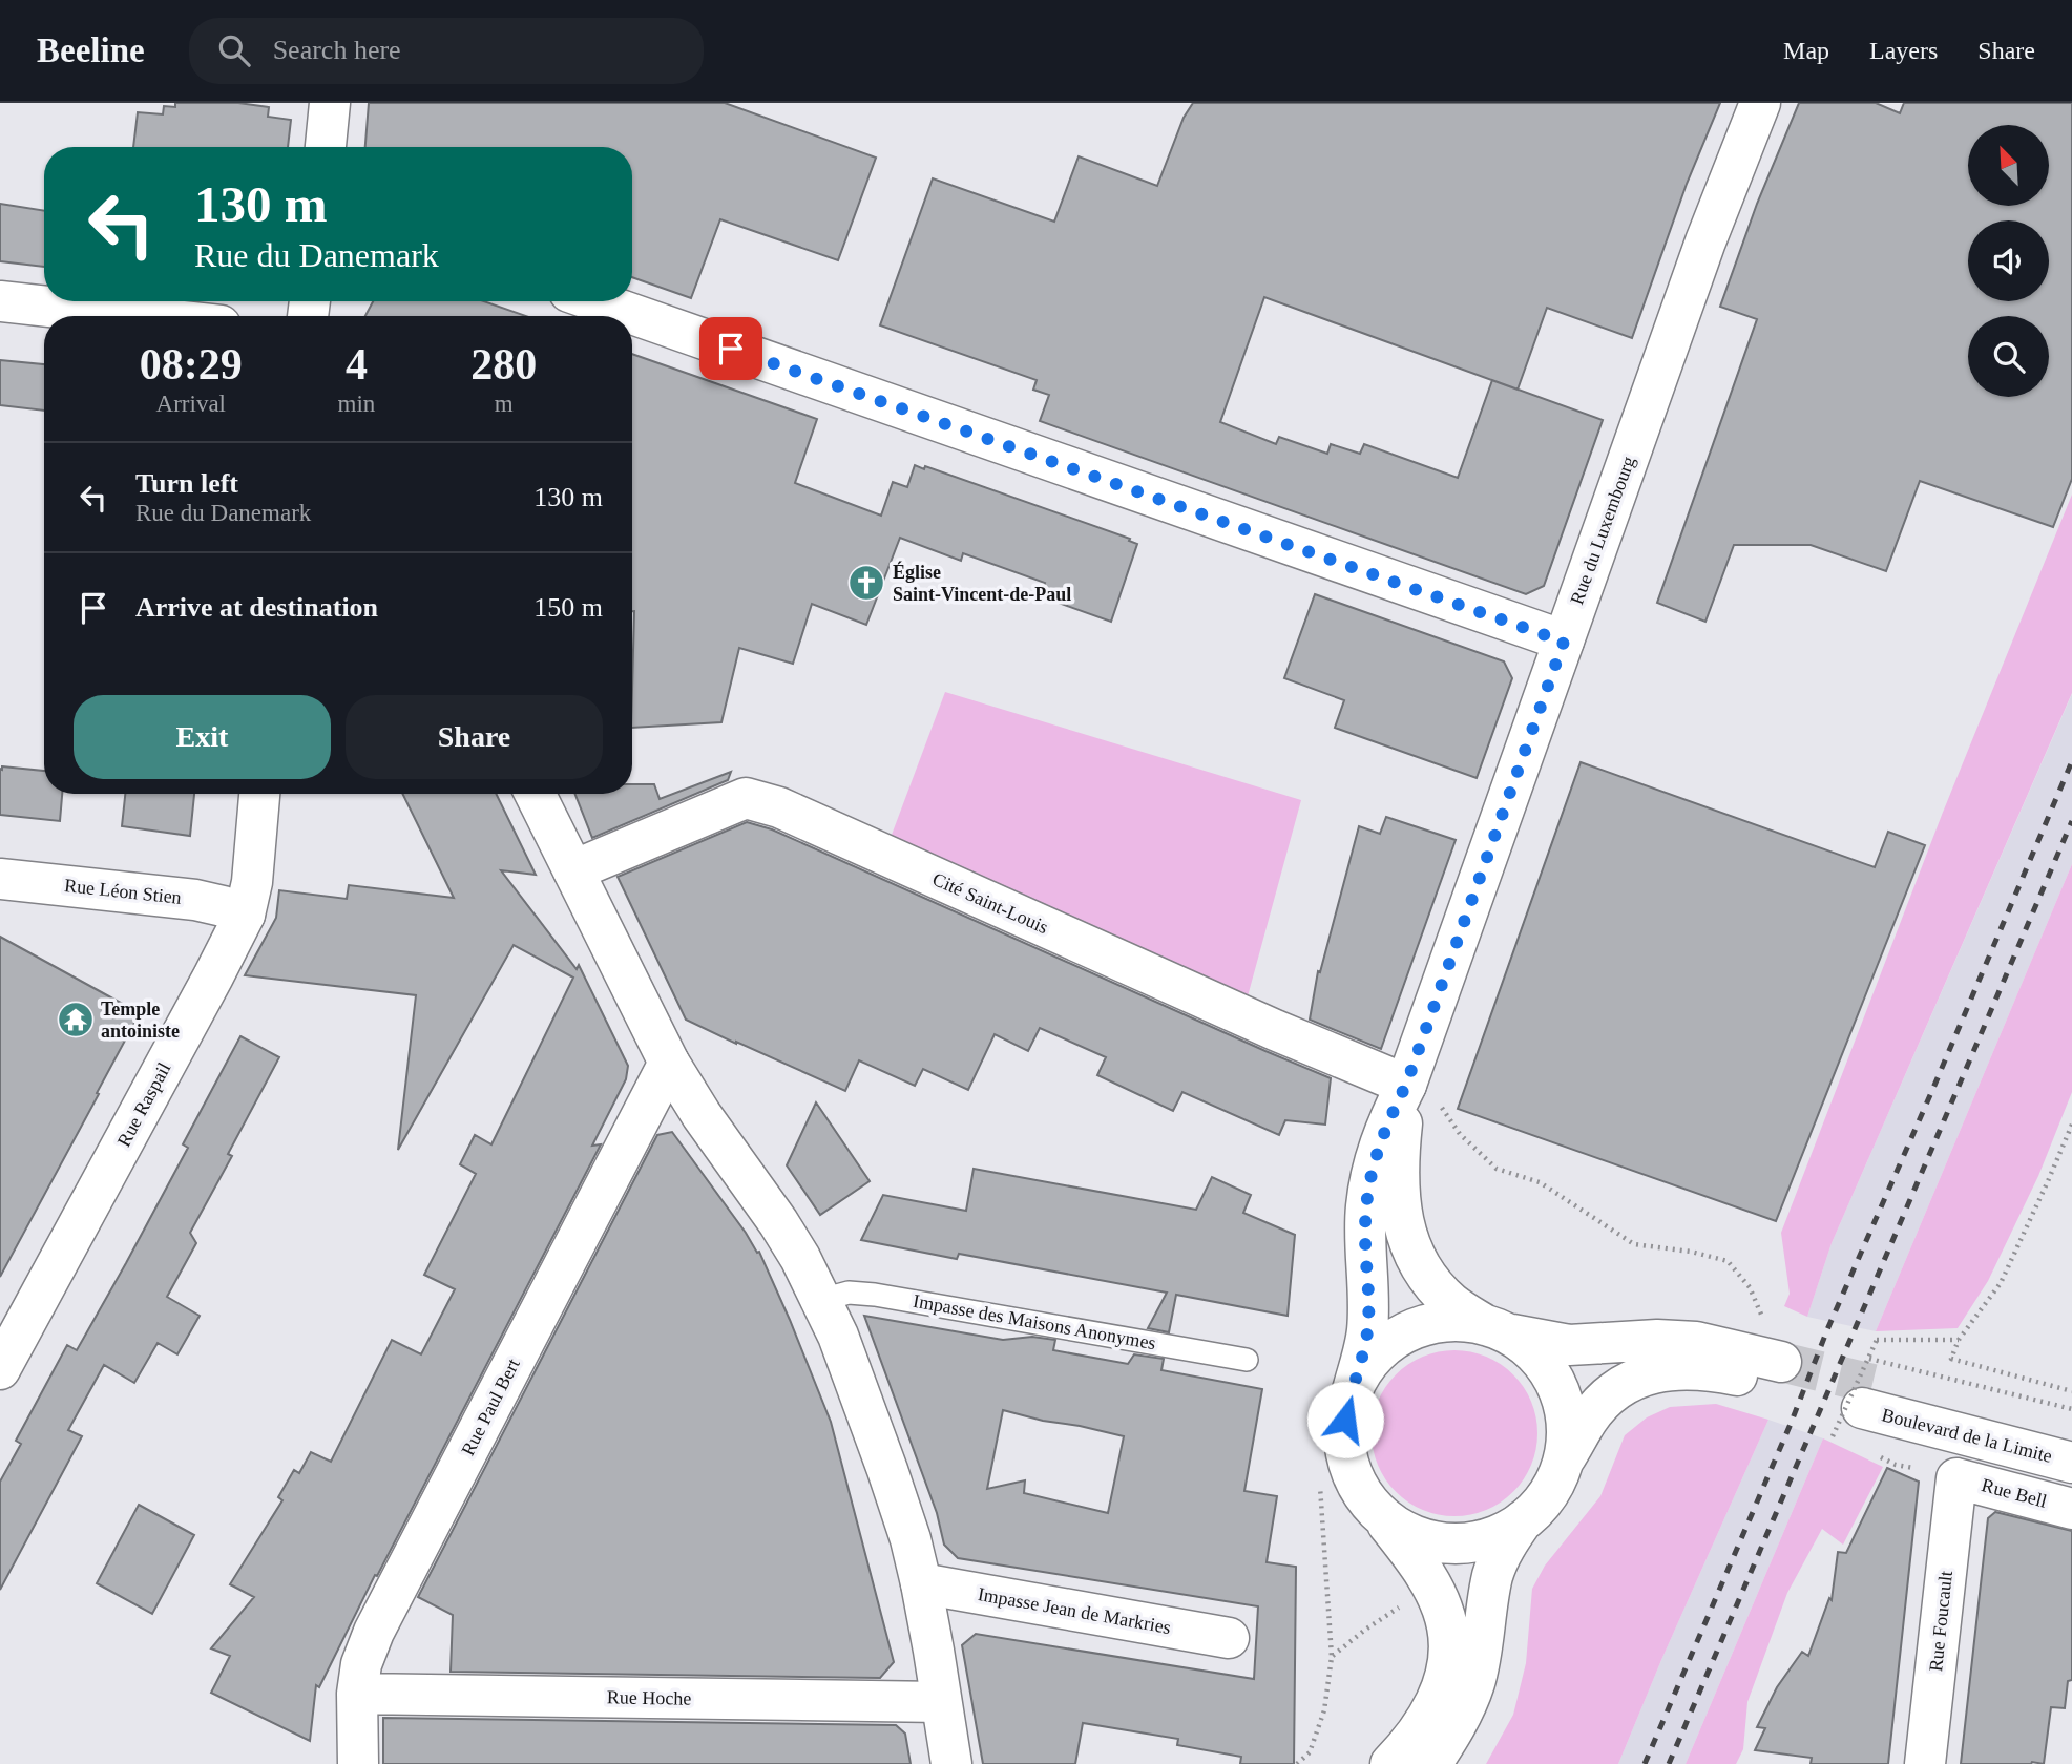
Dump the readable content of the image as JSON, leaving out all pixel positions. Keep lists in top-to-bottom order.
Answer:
{
  "streets": {
    "street": [
      "Rue du Luxembourg",
      "Rue Léon Stien",
      "Cité Saint-Louis",
      "Rue Raspail",
      "Rue Paul Bert",
      "Boulevard de la Limite",
      "Rue Bell",
      "Impasse Jean de Markries",
      "Rue Foucault",
      "Rue Hoche"
    ],
    "lane": ["Impasse des Maisons Anonymes"]
  },
  "crossings": [
    ["Rue du Luxembourg", "Cité Saint-Louis"],
    ["Rue Léon Stien", "Rue Raspail"],
    ["Rue Paul Bert", "Rue Hoche"],
    ["Rue Bell", "Rue Foucault"]
  ],
  "places": {
    "church": ["Église Saint-Vincent-de-Paul"],
    "temple": ["Temple antoiniste"]
  },
  "north": "top left",
  "page": {
    "header": "Beeline",
    "search": "Search here",
    "nav": ["Map", "Layers", "Share"],
    "turn": ["130 m", "Rue du Danemark"],
    "eta": [
      "08:29",
      "Arrival",
      "4",
      "min",
      "280",
      "m"
    ],
    "list": [
      {
        "name": "Turn left",
        "note": "Rue du Danemark",
        "value": "130 m"
      },
      {
        "name": "Arrive at destination",
        "value": "150 m"
      }
    ],
    "buttons": ["Exit", "Share"]
  }
}
